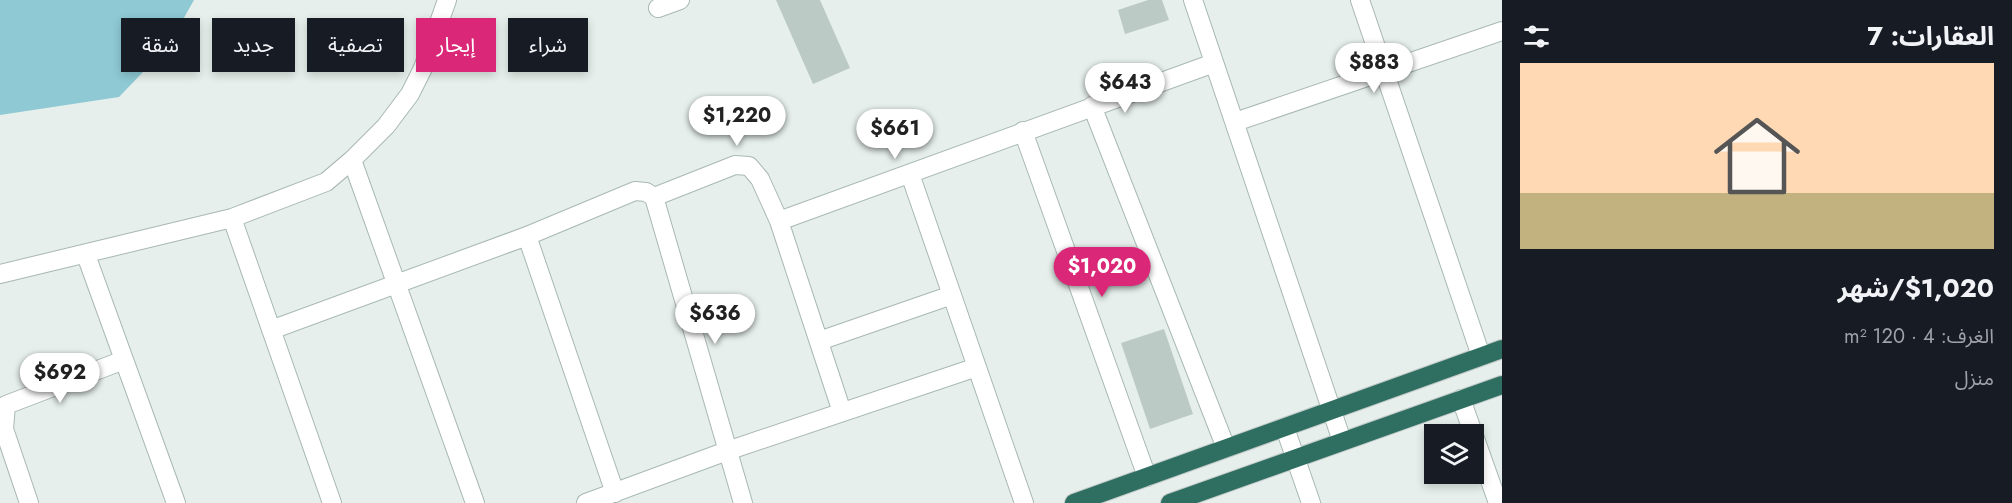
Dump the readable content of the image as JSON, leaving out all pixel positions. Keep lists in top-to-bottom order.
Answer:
{
  "page": {
    "heading": "العقارات: 7",
    "chip": [
      "شراء",
      "إيجار",
      "تصفية",
      "جديد",
      "شقة"
    ],
    "price": [
      "$883",
      "$643",
      "$1,220",
      "$661",
      "$1,020",
      "$636",
      "$692"
    ],
    "list": [
      {
        "name": "$1,020/شهر",
        "note": "الغرف: 4 · 120 m² · منزل"
      }
    ]
  }
}
